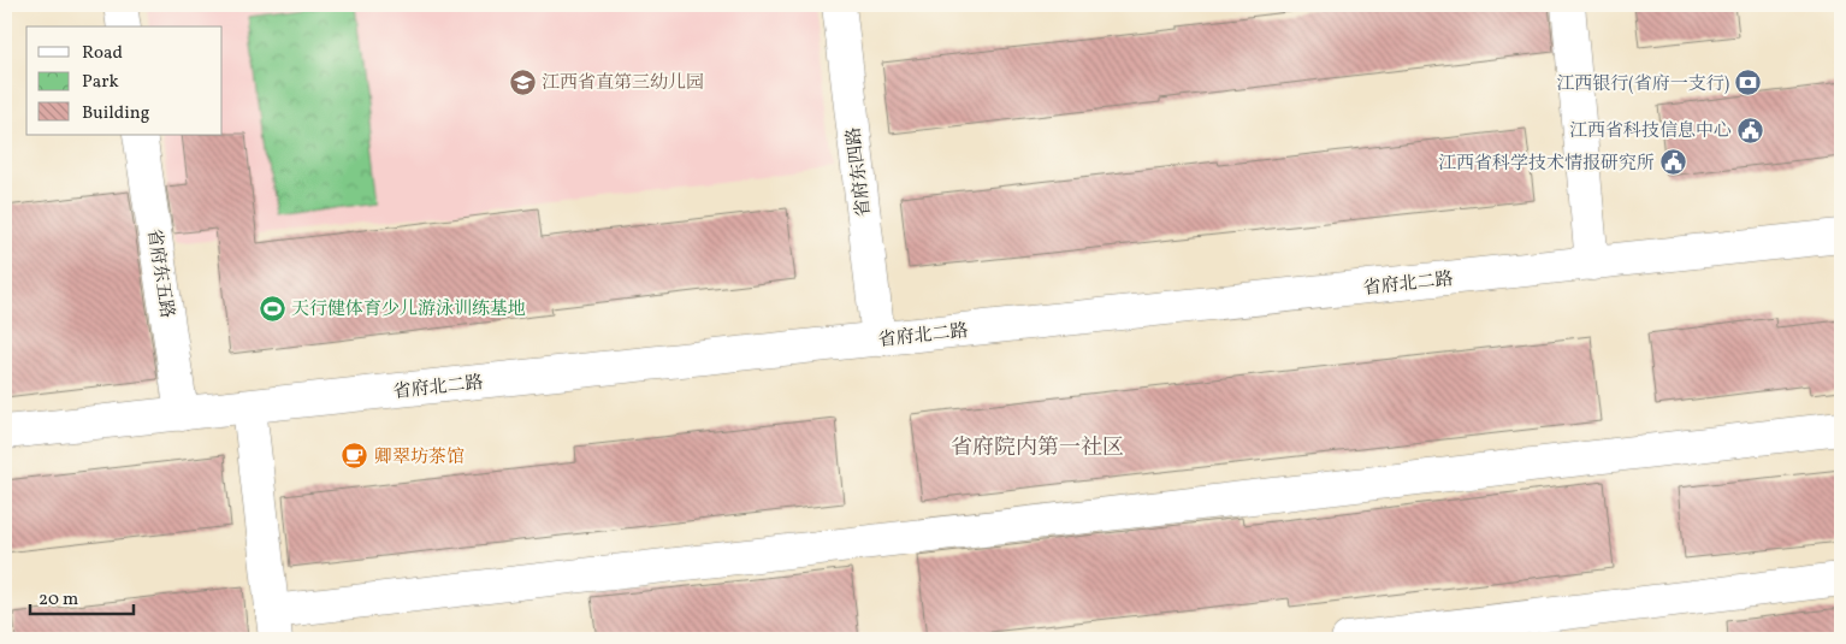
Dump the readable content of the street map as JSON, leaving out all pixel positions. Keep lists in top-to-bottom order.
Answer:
{
  "streets": {
    "street": ["省府东四路", "省府东五路", "省府北二路"]
  },
  "crossings": [
    ["省府东四路", "省府北二路"],
    ["省府东五路", "省府北二路"]
  ],
  "districts": ["省府院内第一社区"],
  "places": {
    "school or university": ["江西省直第三幼儿园"],
    "bank": ["江西银行(省府一支行)"],
    "public building": ["江西省科技信息中心", "江西省科学技术情报研究所"],
    "sports": ["天行健体育少儿游泳训练基地"],
    "cafe": ["卿翠坊茶馆"]
  },
  "legend": ["Road", "Park", "Building"],
  "scale_bar": "20 m"
}
